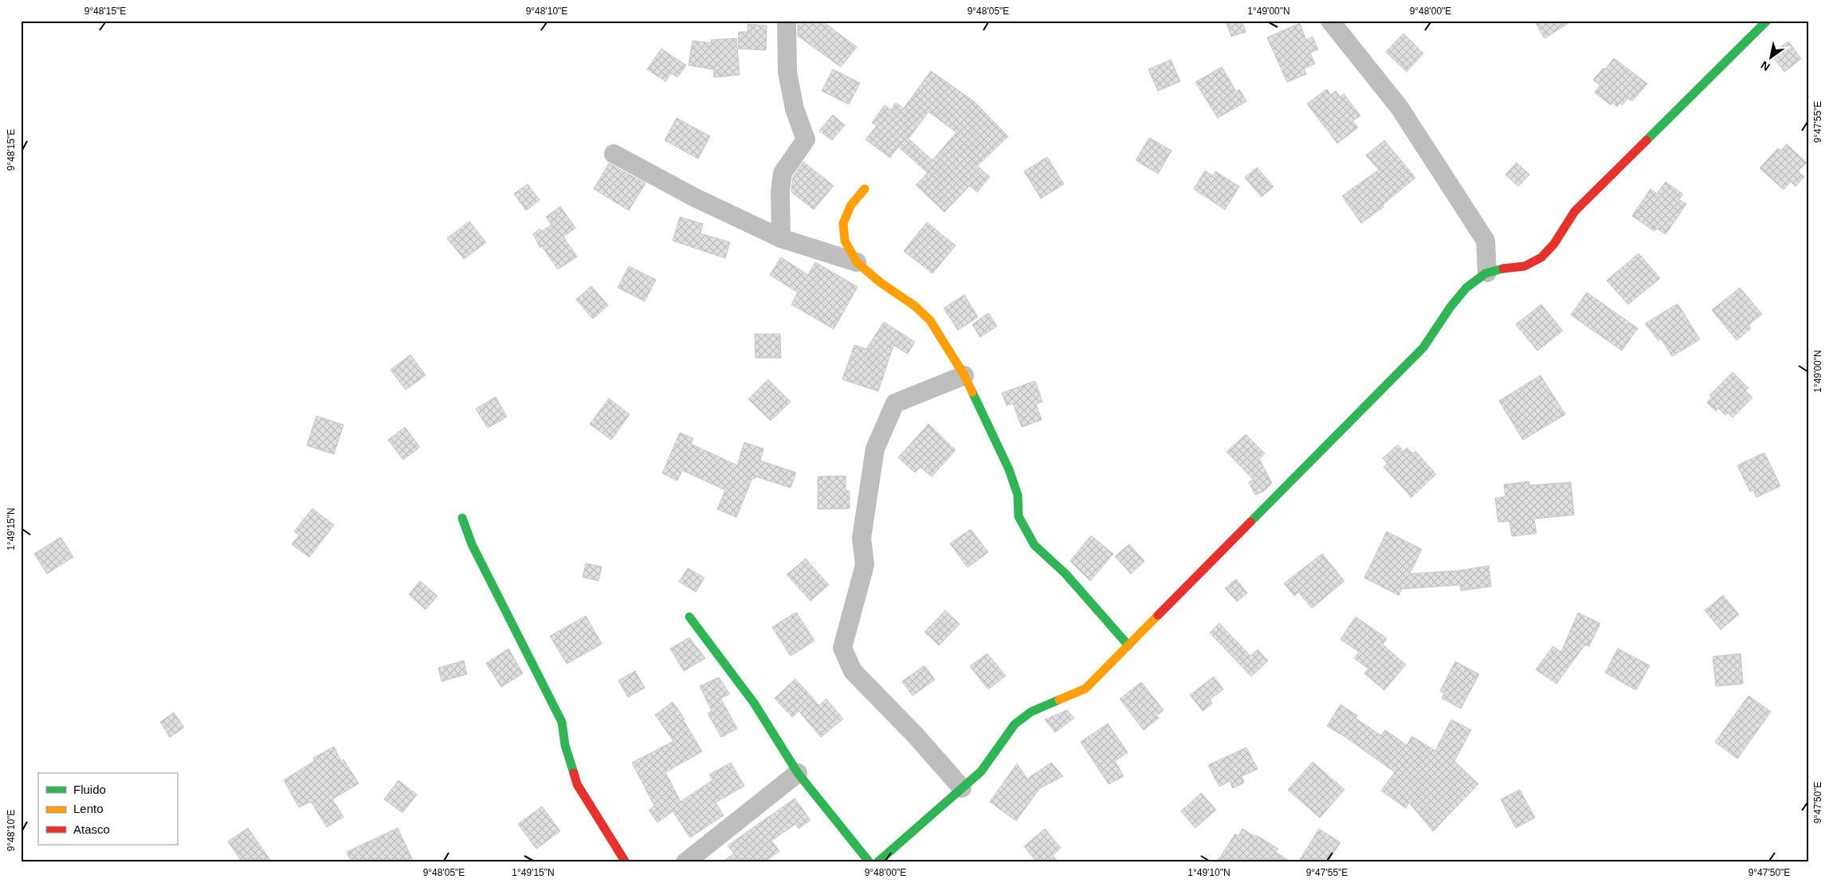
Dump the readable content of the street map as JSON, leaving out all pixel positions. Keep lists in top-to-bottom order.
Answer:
{
  "legend": ["Fluido", "Lento", "Atasco"],
  "north": "bottom left",
  "coordinates": [
    "9°48'15\"E",
    "9°48'10\"E",
    "9°48'05\"E",
    "1°49'00\"N",
    "9°48'00\"E",
    "9°47'55\"E",
    "1°49'15\"N",
    "9°47'50\"E",
    "1°49'10\"N"
  ]
}
